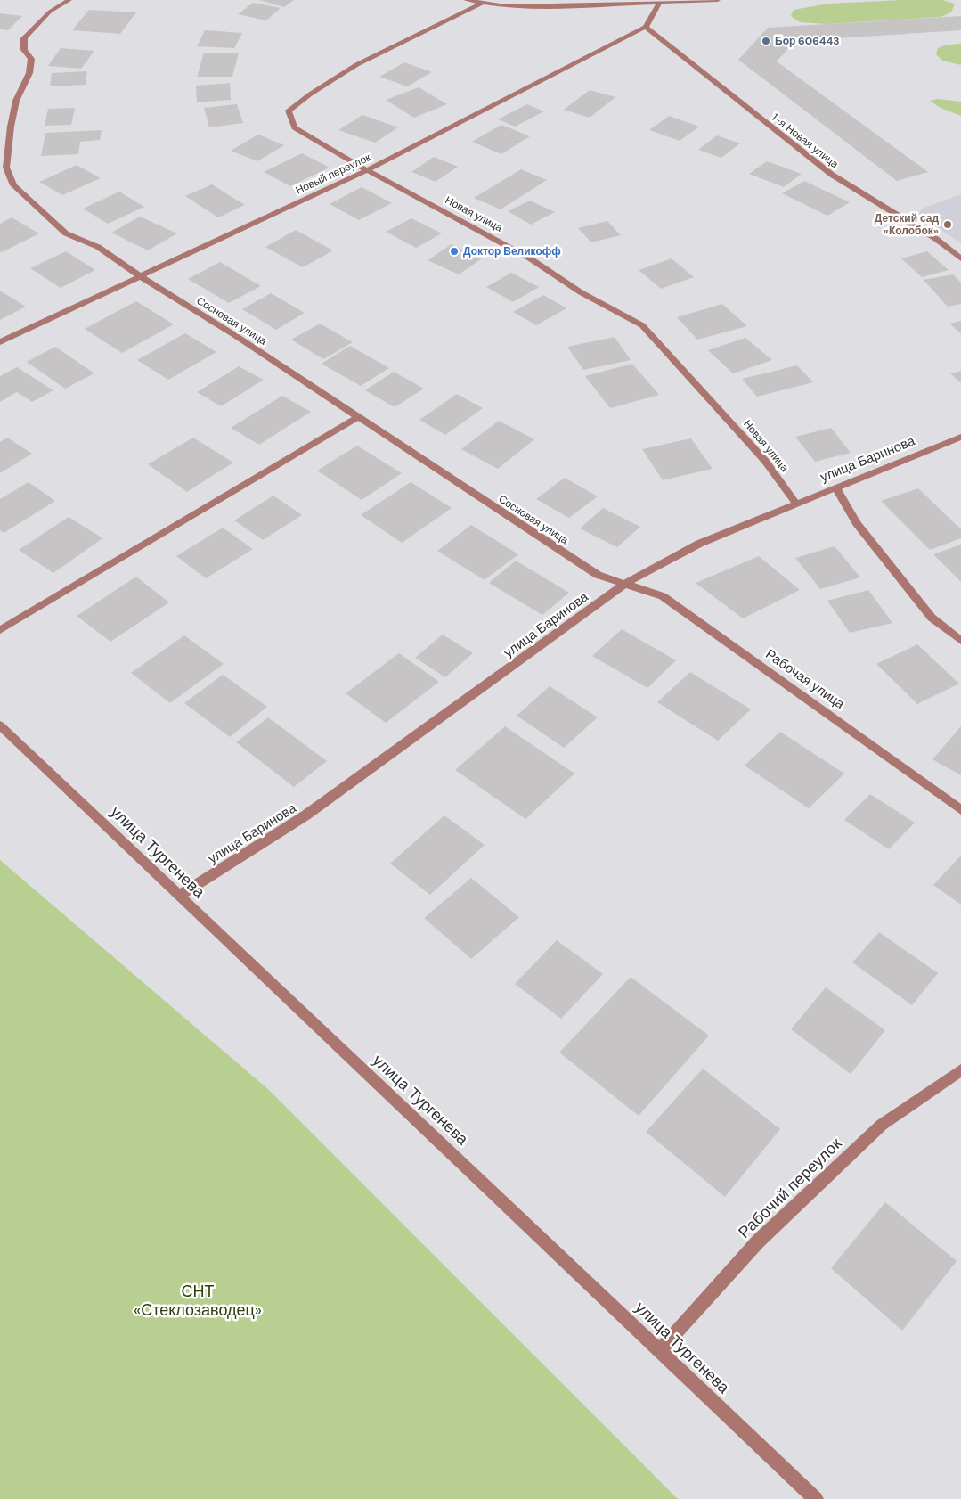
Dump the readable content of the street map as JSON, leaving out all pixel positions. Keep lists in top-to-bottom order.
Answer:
{
  "streets": {
    "street": [
      "1-я Новая улица",
      "Новый переулок",
      "Новая улица",
      "Сосновая улица",
      "улица Баринова",
      "Рабочая улица",
      "улица Тургенева",
      "Рабочий переулок"
    ]
  },
  "crossings": [
    ["1-я Новая улица", "Новый переулок"],
    ["Новый переулок", "Новая улица"],
    ["Новый переулок", "Сосновая улица"],
    ["Новая улица", "улица Баринова"],
    ["Сосновая улица", "улица Баринова"],
    ["Сосновая улица", "Рабочая улица"],
    ["улица Баринова", "Рабочая улица"],
    ["улица Баринова", "улица Тургенева"],
    ["улица Тургенева", "Рабочий переулок"]
  ],
  "parks": ["СНТ «Стеклозаводец»"],
  "places": ["Бор 606443", "Детский сад «Колобок»", "Доктор Великофф"]
}
